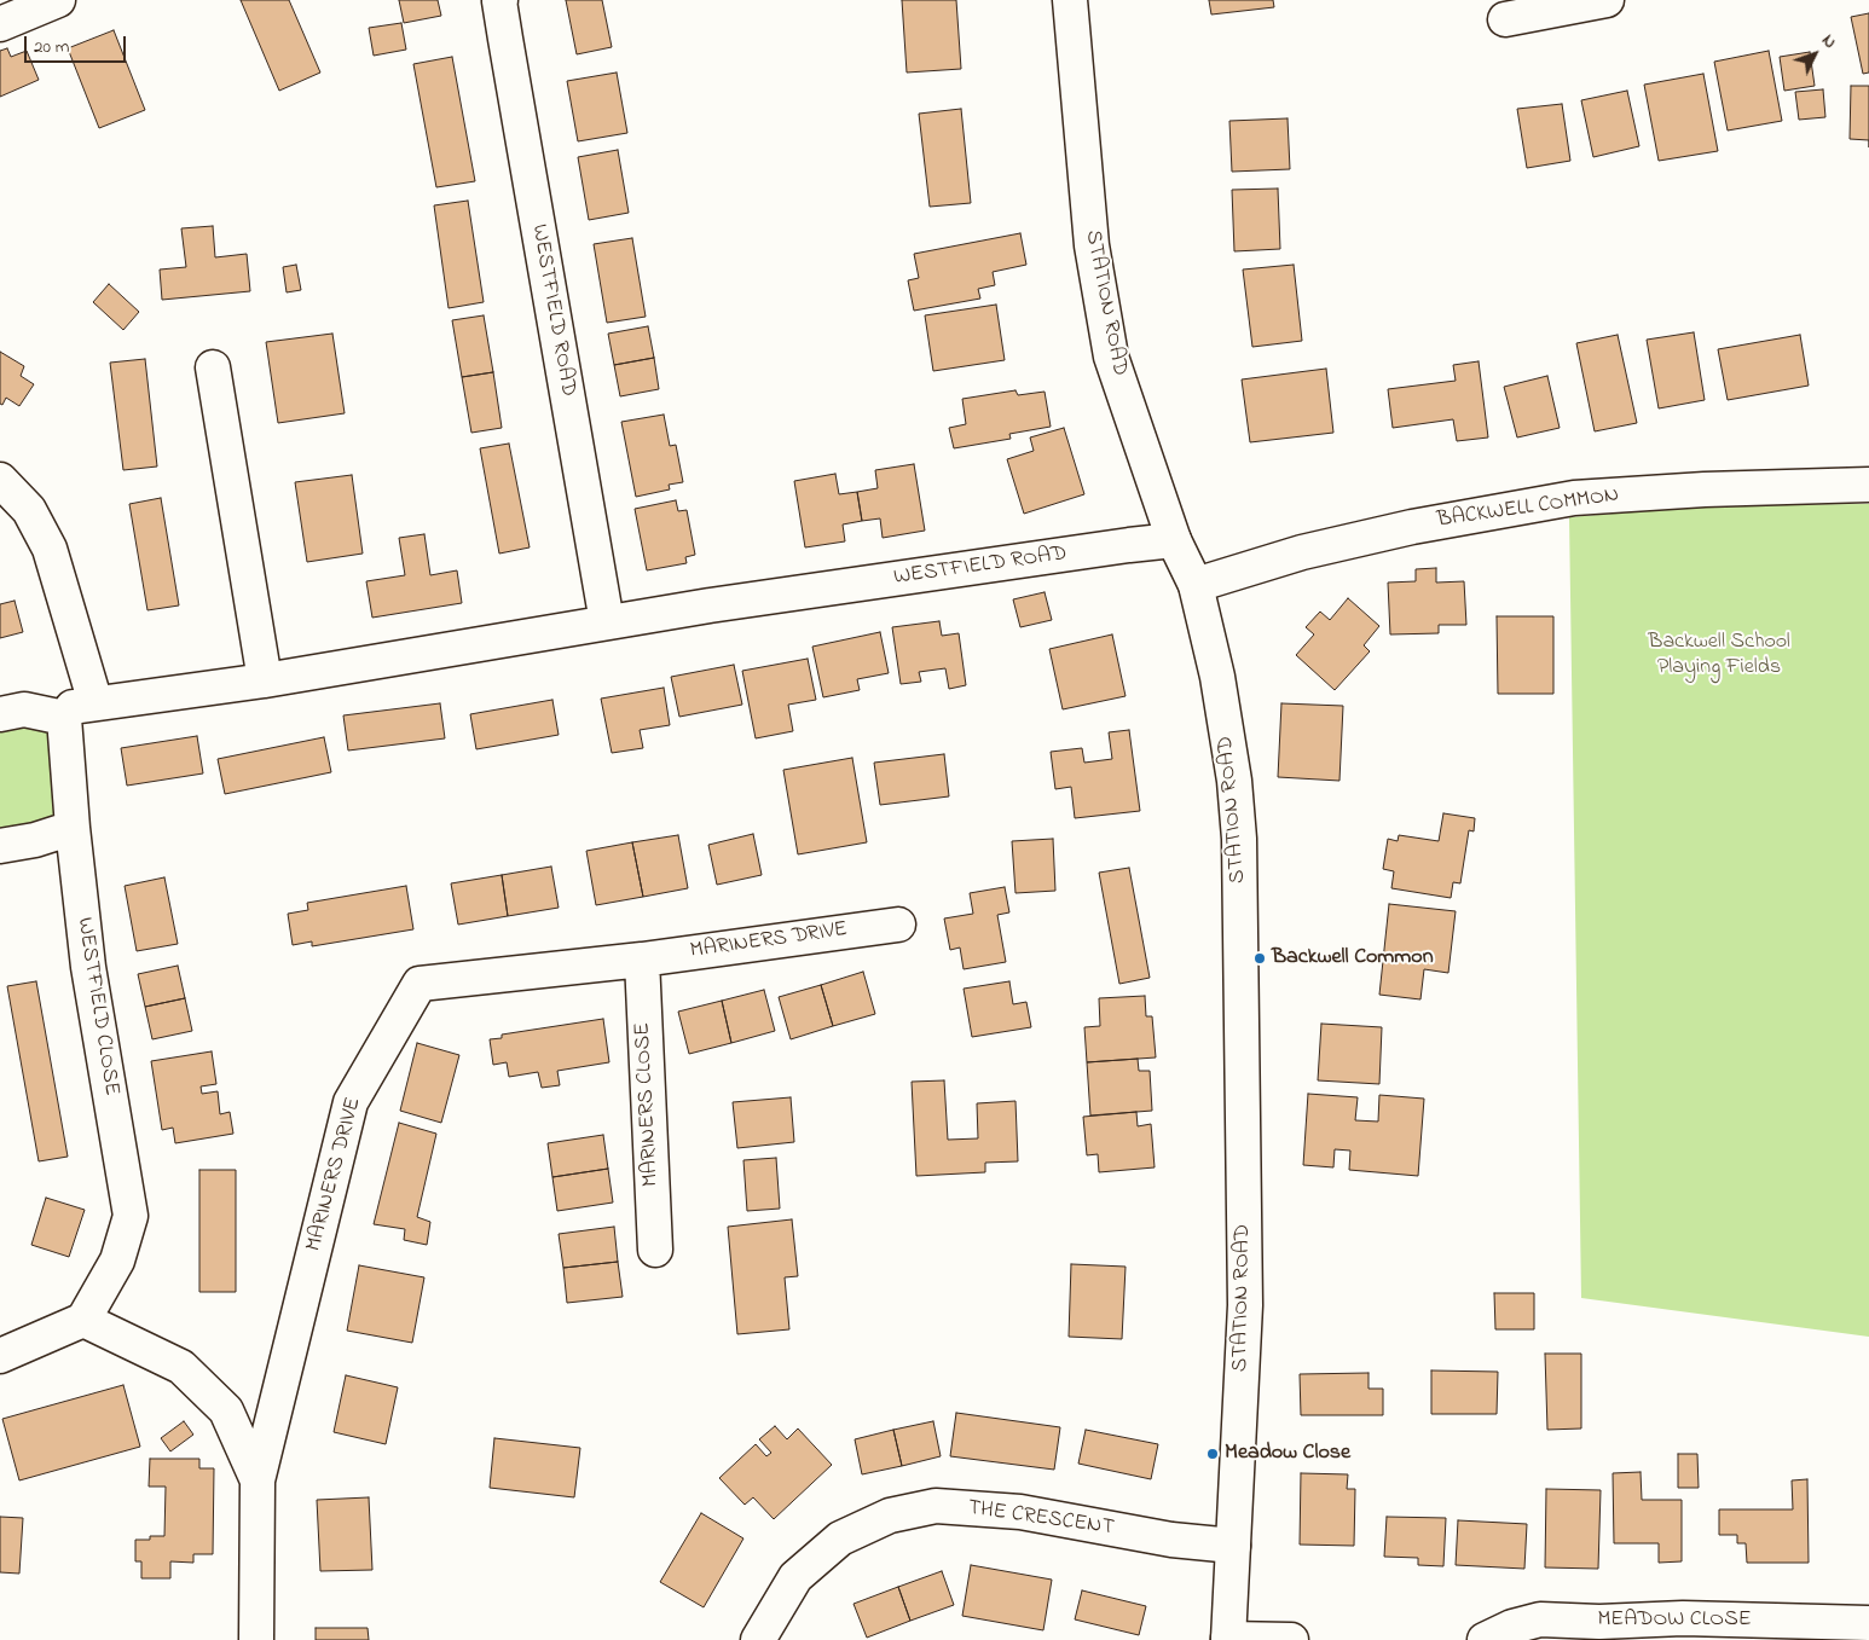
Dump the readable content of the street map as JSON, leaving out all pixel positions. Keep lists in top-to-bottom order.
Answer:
{
  "streets": {
    "street": [
      "STATION ROAD",
      "WESTFIELD ROAD",
      "BACKWELL COMMON",
      "MARINERS DRIVE",
      "WESTFIELD CLOSE",
      "MARINERS CLOSE",
      "THE CRESCENT",
      "MEADOW CLOSE"
    ]
  },
  "crossings": [
    ["STATION ROAD", "WESTFIELD ROAD"],
    ["STATION ROAD", "BACKWELL COMMON"],
    ["STATION ROAD", "THE CRESCENT"],
    ["MARINERS DRIVE", "MARINERS CLOSE"]
  ],
  "parks": ["Backwell School Playing Fields"],
  "places": ["Backwell Common", "Meadow Close"],
  "scale_bar": "20 m",
  "north": "top right"
}
